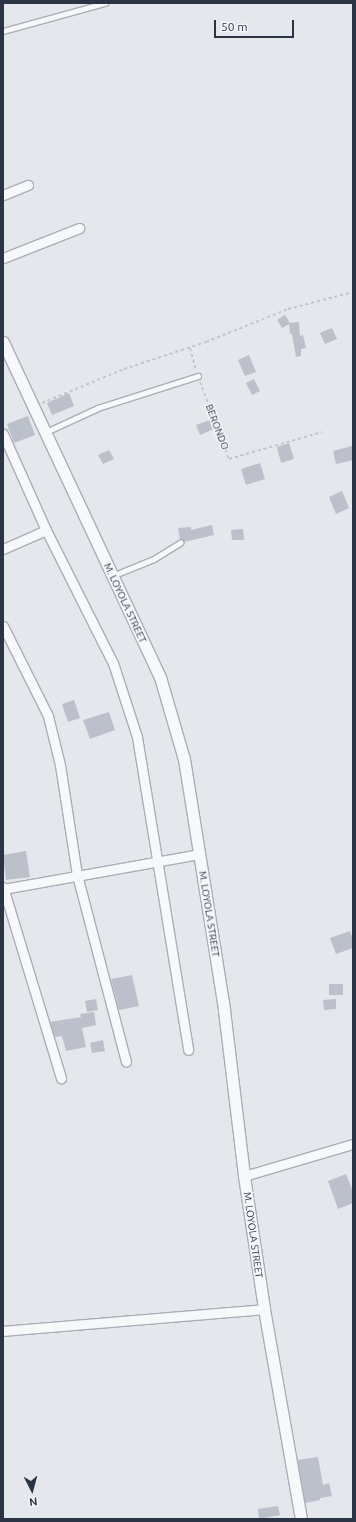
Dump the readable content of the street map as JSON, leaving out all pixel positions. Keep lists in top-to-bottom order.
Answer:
{
  "streets": {
    "street": ["M. LOYOLA STREET"],
    "path": ["BERONDO"]
  },
  "scale_bar": "50 m",
  "north": "bottom"
}
